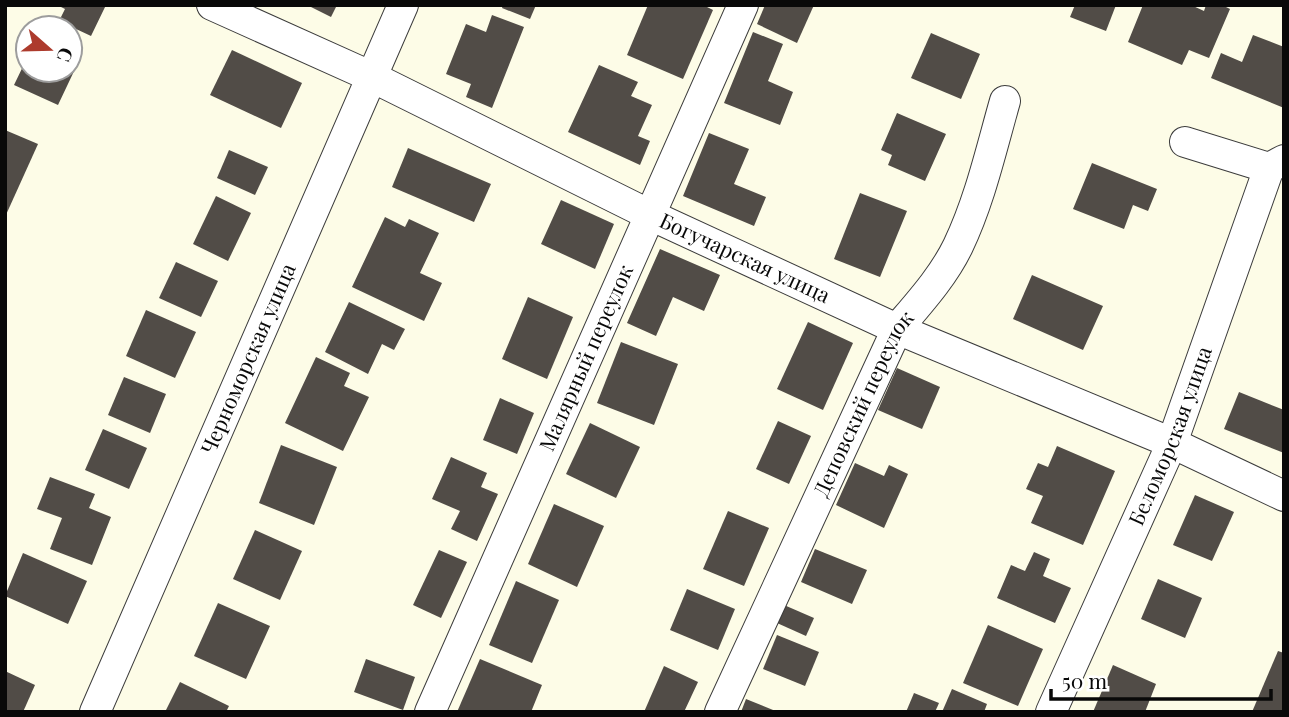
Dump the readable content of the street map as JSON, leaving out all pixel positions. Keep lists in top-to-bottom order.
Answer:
{
  "streets": {
    "street": [
      "Богучарская улица",
      "Черноморская улица",
      "Малярный переулок",
      "Деповский переулок",
      "Беломорская улица"
    ]
  },
  "crossings": [
    ["Богучарская улица", "Черноморская улица"],
    ["Богучарская улица", "Малярный переулок"],
    ["Богучарская улица", "Деповский переулок"],
    ["Богучарская улица", "Беломорская улица"]
  ],
  "scale_bar": "50 m",
  "north": "right"
}
